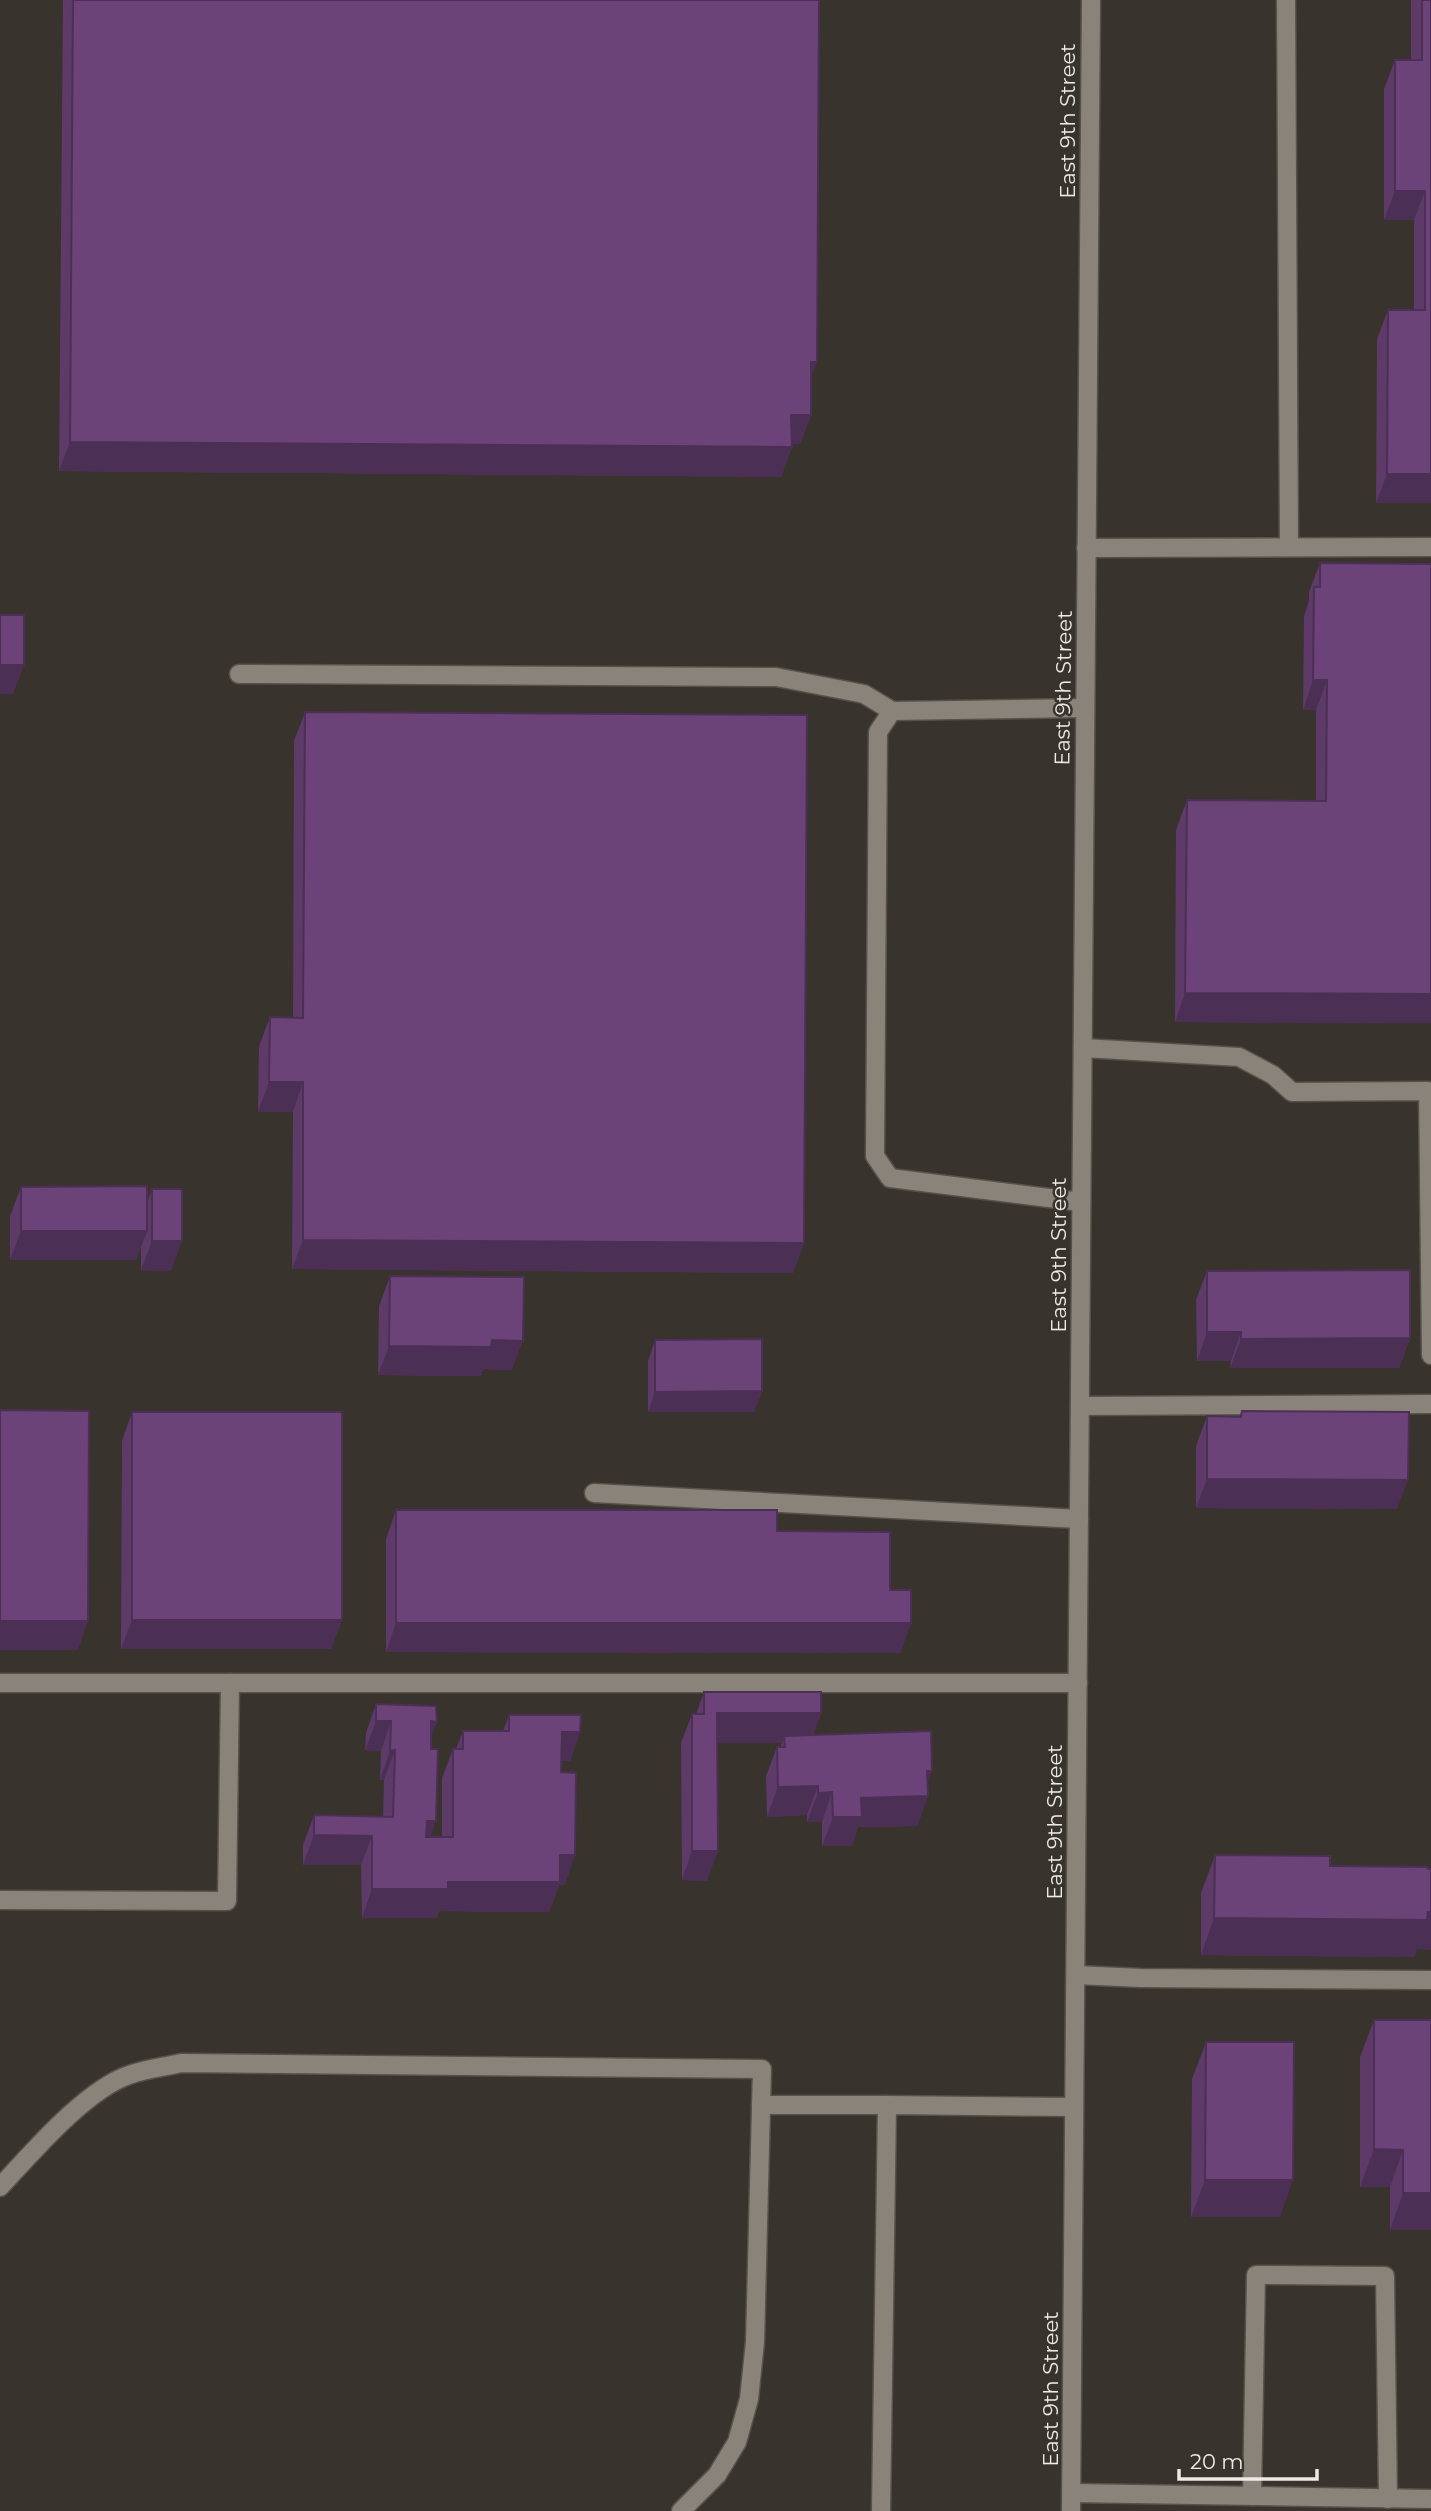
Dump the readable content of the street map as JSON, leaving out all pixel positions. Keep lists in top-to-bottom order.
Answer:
{
  "streets": {
    "street": ["East 9th Street"]
  },
  "scale_bar": "20 m"
}
